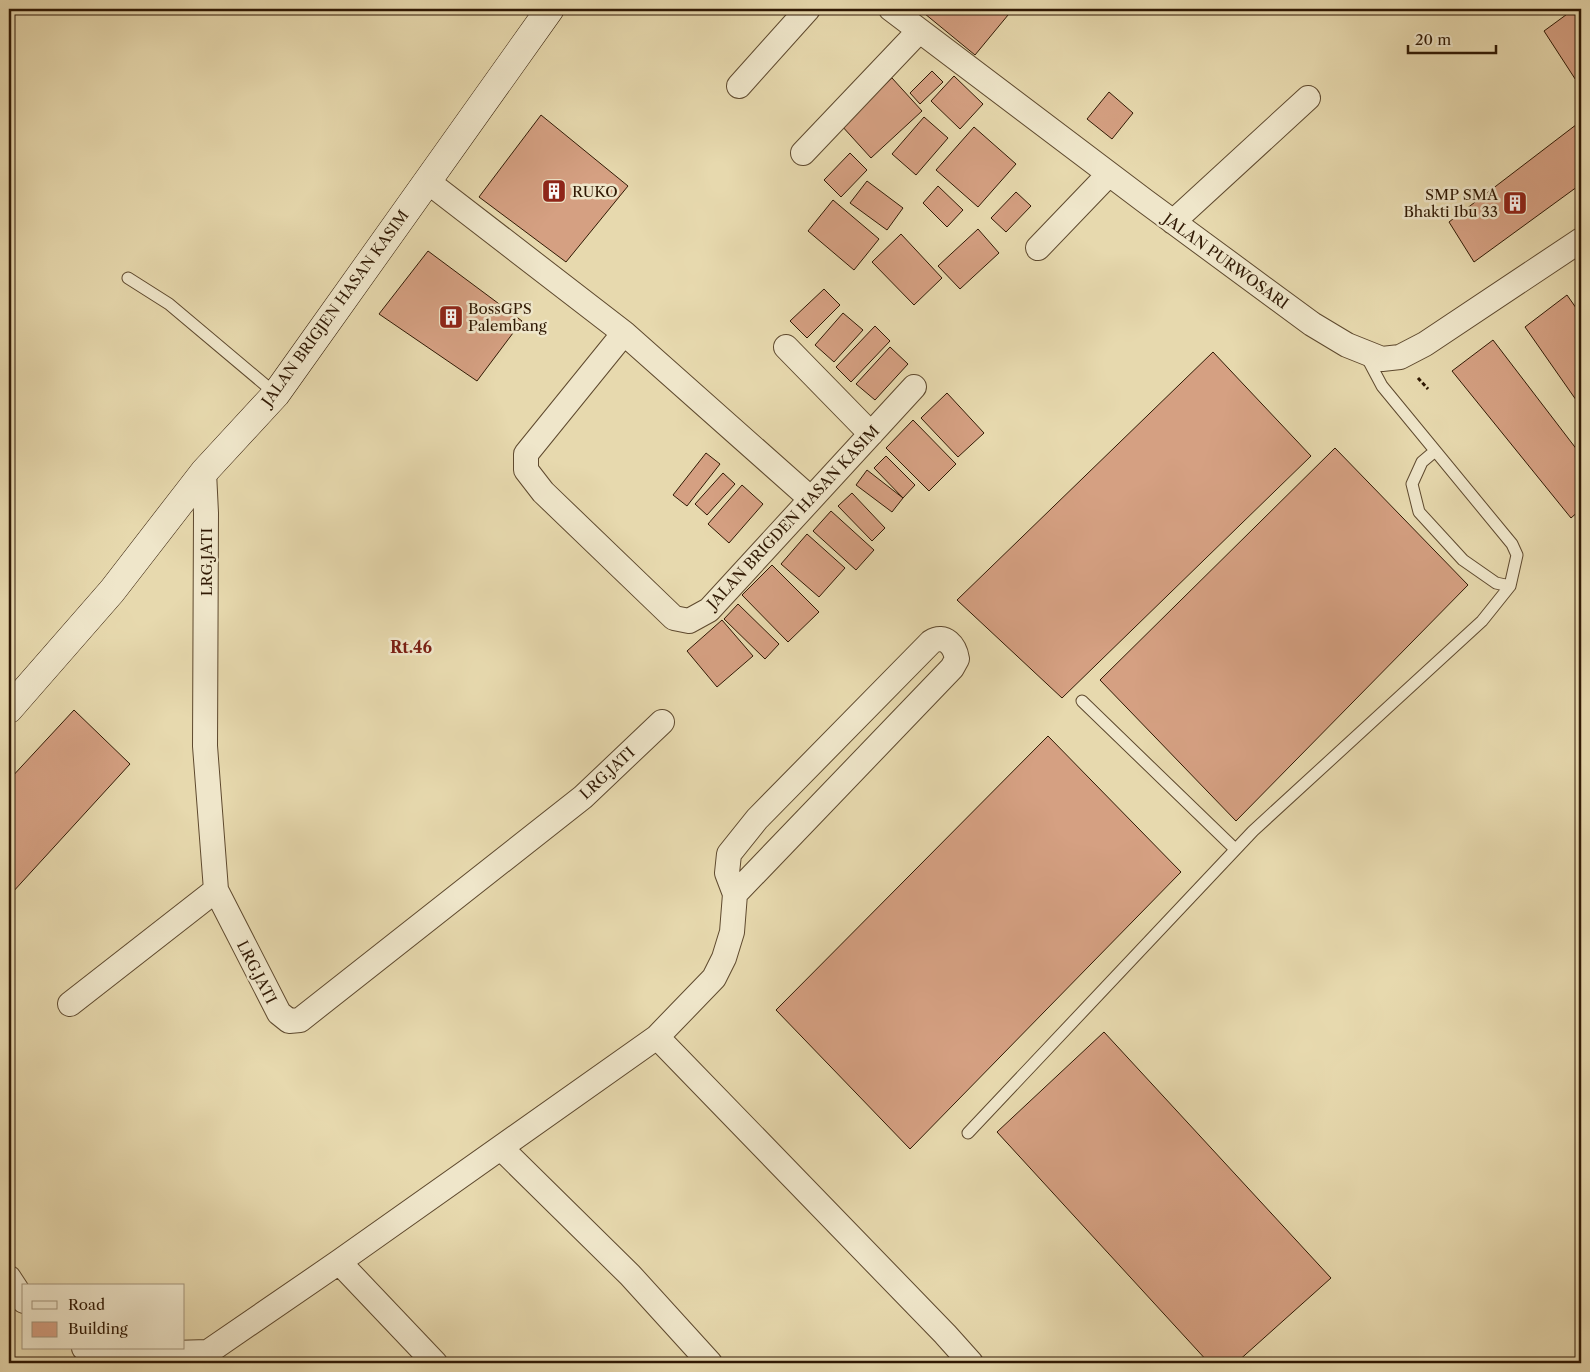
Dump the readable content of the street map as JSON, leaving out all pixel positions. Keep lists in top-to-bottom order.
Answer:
{
  "streets": {
    "street": [
      "JALAN PURWOSARI",
      "JALAN BRIGJEN HASAN KASIM",
      "JALAN BRIGDEN HASAN KASIM",
      "LRG.JATI"
    ]
  },
  "crossings": [
    ["JALAN BRIGJEN HASAN KASIM", "LRG.JATI"]
  ],
  "districts": ["Rt.46"],
  "places": {
    "building": ["RUKO", "SMP SMA Bhakti Ibu 33", "BossGPS Palembang"]
  },
  "legend": ["Road", "Building"],
  "scale_bar": "20 m"
}
